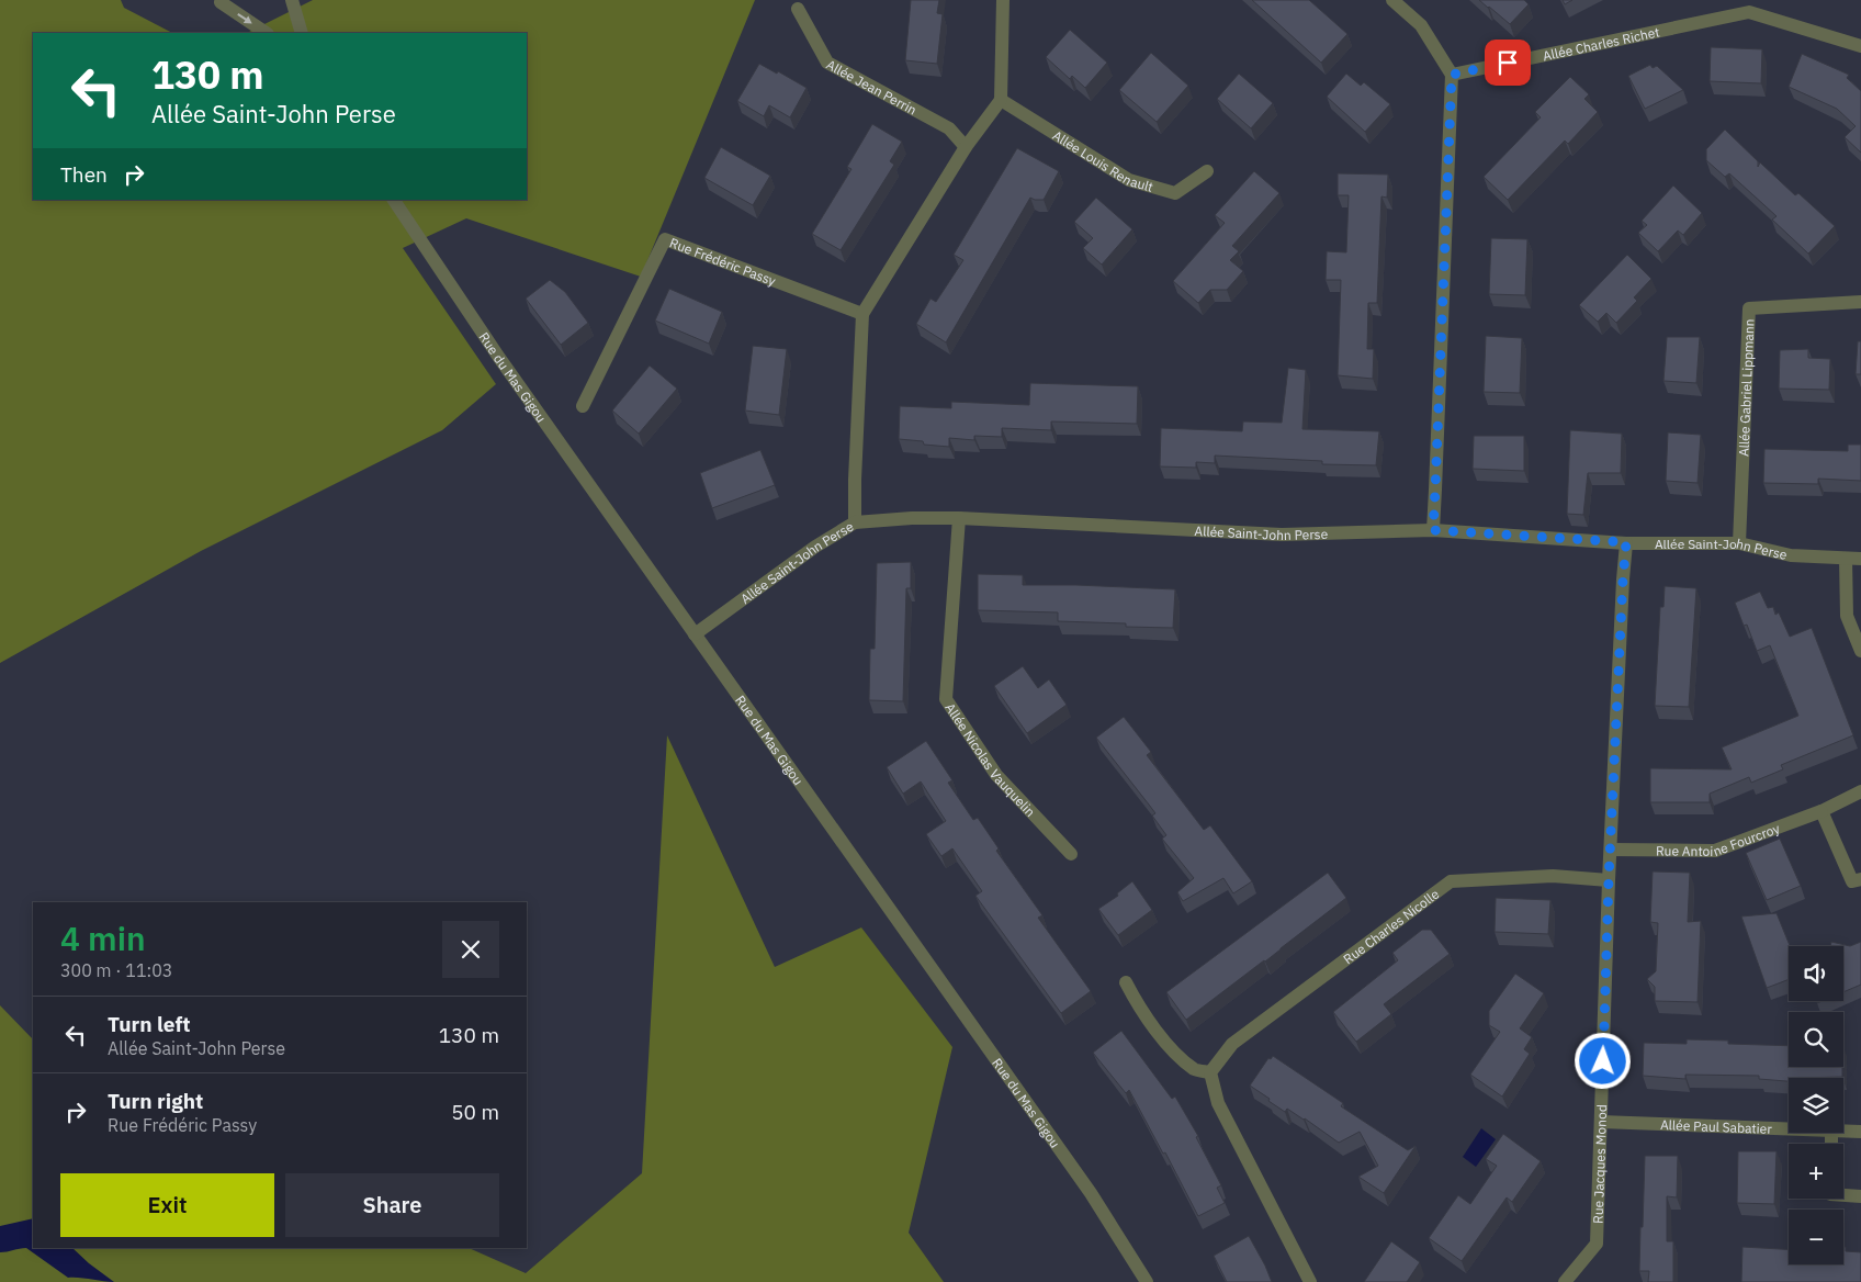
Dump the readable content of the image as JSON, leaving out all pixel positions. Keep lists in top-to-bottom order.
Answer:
{
  "streets": {
    "street": [
      "Allée Charles Richet",
      "Allée Jean Perrin",
      "Allée Louis Renault",
      "Rue Frédéric Passy",
      "Rue du Mas Gigou",
      "Allée Gabriel Lippmann",
      "Allée Saint-John Perse",
      "Allée Nicolas Vauquelin",
      "Rue Antoine Fourcroy",
      "Rue Charles Nicolle",
      "Allée Paul Sabatier",
      "Rue Jacques Monod"
    ]
  },
  "crossings": [
    ["Rue du Mas Gigou", "Allée Saint-John Perse"],
    ["Allée Gabriel Lippmann", "Allée Saint-John Perse"],
    ["Allée Saint-John Perse", "Allée Nicolas Vauquelin"],
    ["Allée Saint-John Perse", "Rue Jacques Monod"],
    ["Rue Antoine Fourcroy", "Rue Jacques Monod"],
    ["Rue Charles Nicolle", "Rue Jacques Monod"],
    ["Allée Paul Sabatier", "Rue Jacques Monod"]
  ],
  "page": {
    "turn": ["130 m", "Allée Saint-John Perse"],
    "then": "Then",
    "heading": ["4 min", "300 m · 11:03"],
    "map_buttons": ["+", "−"],
    "list": [
      {
        "name": "Turn left",
        "note": "Allée Saint-John Perse",
        "value": "130 m"
      },
      {
        "name": "Turn right",
        "note": "Rue Frédéric Passy",
        "value": "50 m"
      }
    ],
    "buttons": ["Exit", "Share"]
  }
}
